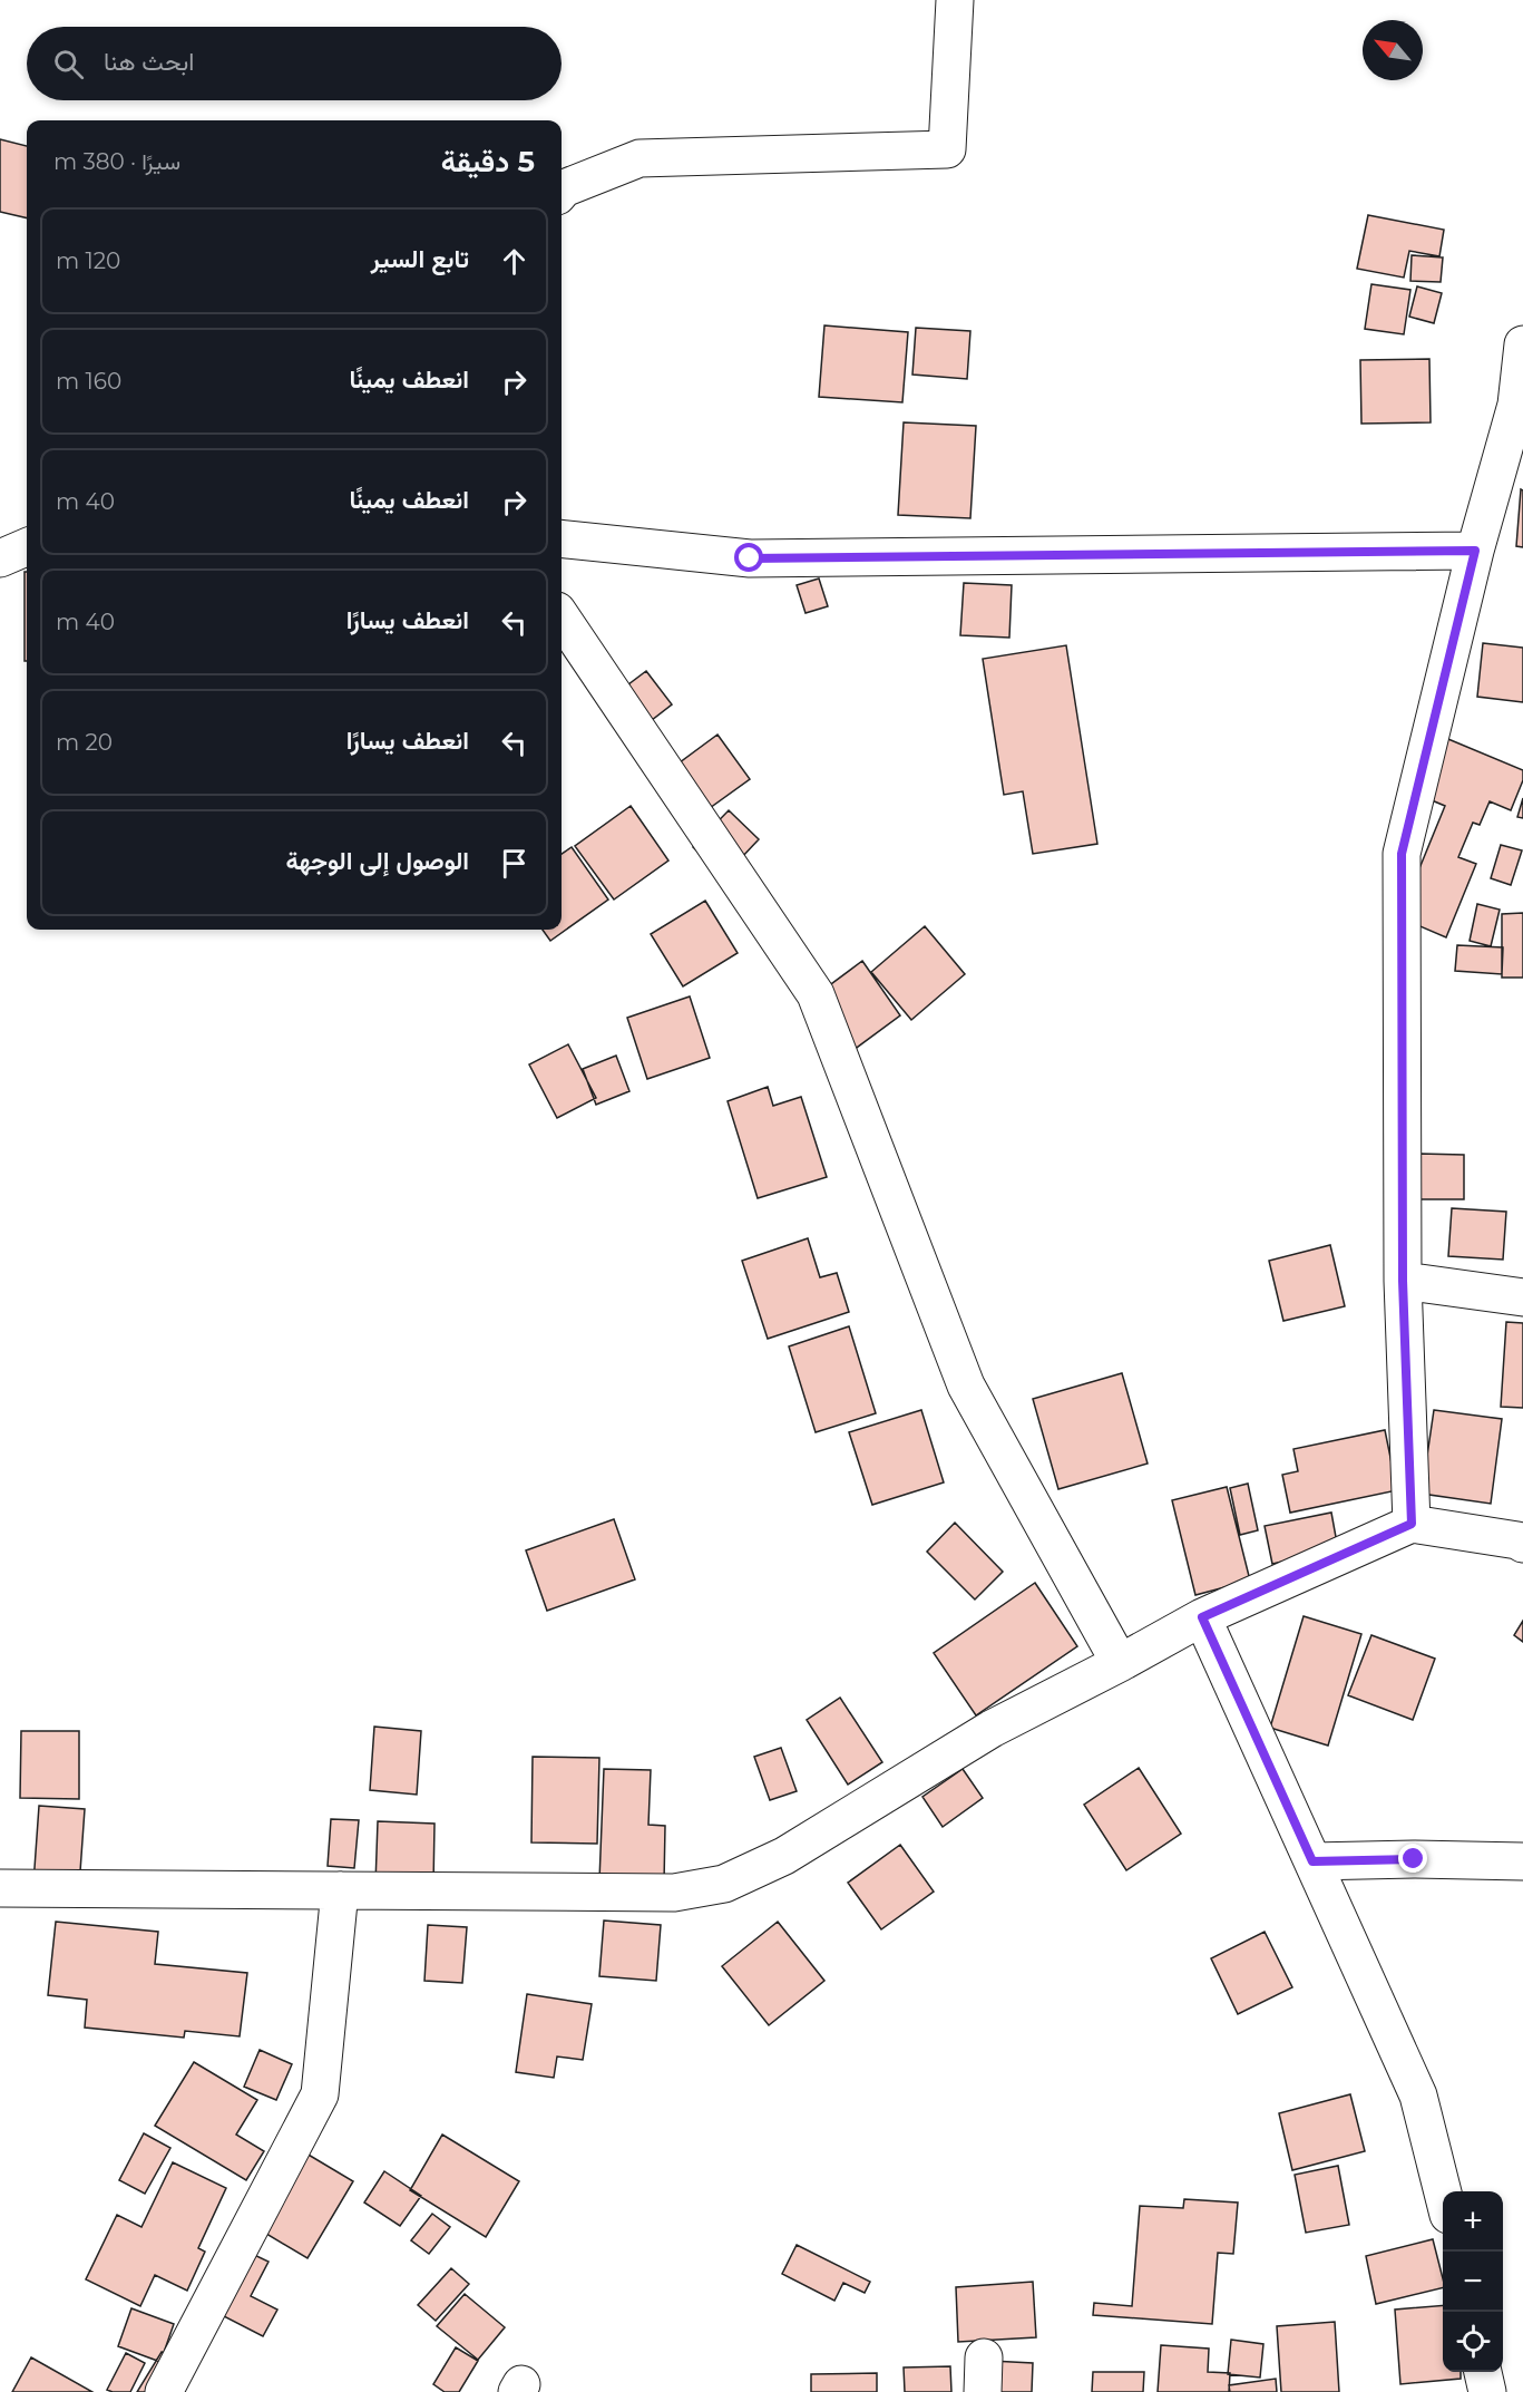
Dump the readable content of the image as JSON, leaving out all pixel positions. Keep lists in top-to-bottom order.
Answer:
{
  "north": "top left",
  "page": {
    "search": "ابحث هنا",
    "heading": ["5 دقيقة", "سيرًا · 380 m"],
    "list": [
      ["تابع السير", "120 m"],
      ["انعطف يمينًا", "160 m"],
      ["انعطف يمينًا", "40 m"],
      ["انعطف يسارًا", "40 m"],
      ["انعطف يسارًا", "20 m"],
      "الوصول إلى الوجهة"
    ],
    "map_buttons": ["+", "−"]
  }
}
